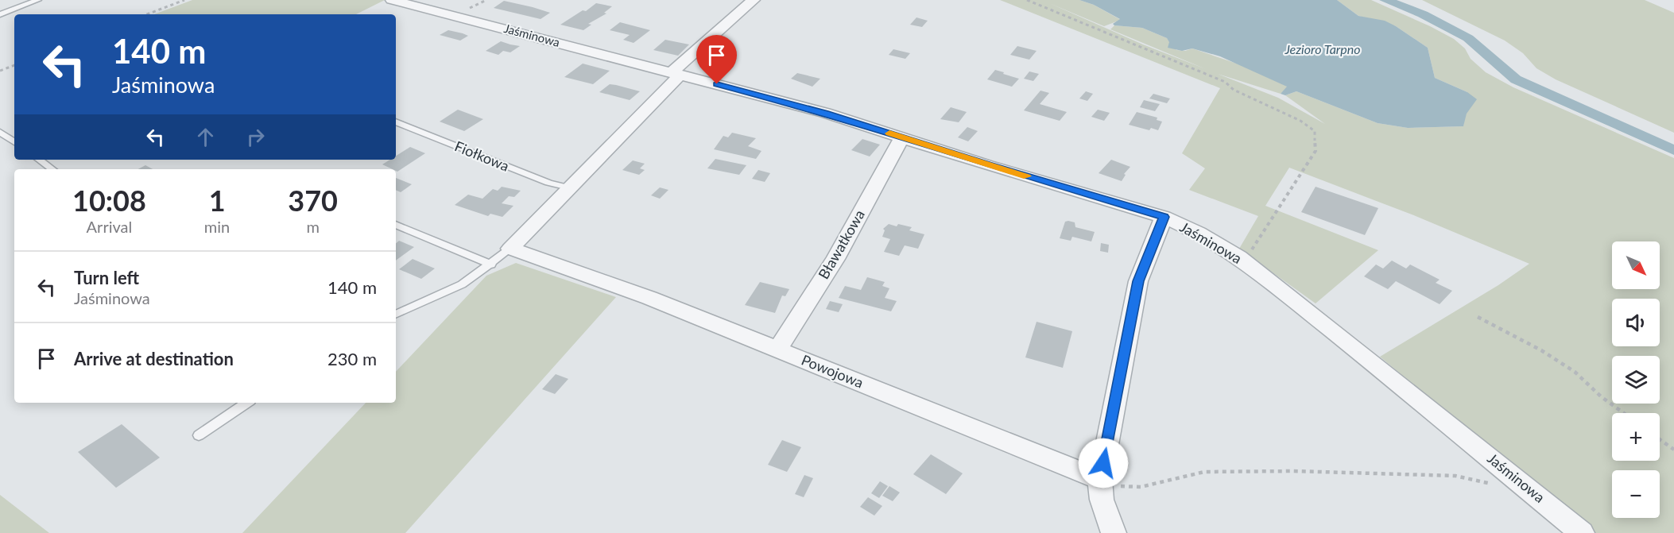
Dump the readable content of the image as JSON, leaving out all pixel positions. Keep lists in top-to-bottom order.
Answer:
{
  "streets": {
    "street": ["Jaśminowa", "Bławatkowa", "Powojowa"],
    "lane": ["Fiołkowa"]
  },
  "crossings": [
    ["Jaśminowa", "Bławatkowa"],
    ["Bławatkowa", "Powojowa"]
  ],
  "water": ["Jezioro Tarpno"],
  "north": "bottom right",
  "page": {
    "turn": ["140 m", "Jaśminowa"],
    "eta": [
      "10:08",
      "Arrival",
      "1",
      "min",
      "370",
      "m"
    ],
    "map_buttons": ["+", "−"],
    "list": [
      {
        "name": "Turn left",
        "note": "Jaśminowa",
        "value": "140 m"
      },
      {
        "name": "Arrive at destination",
        "value": "230 m"
      }
    ]
  }
}
